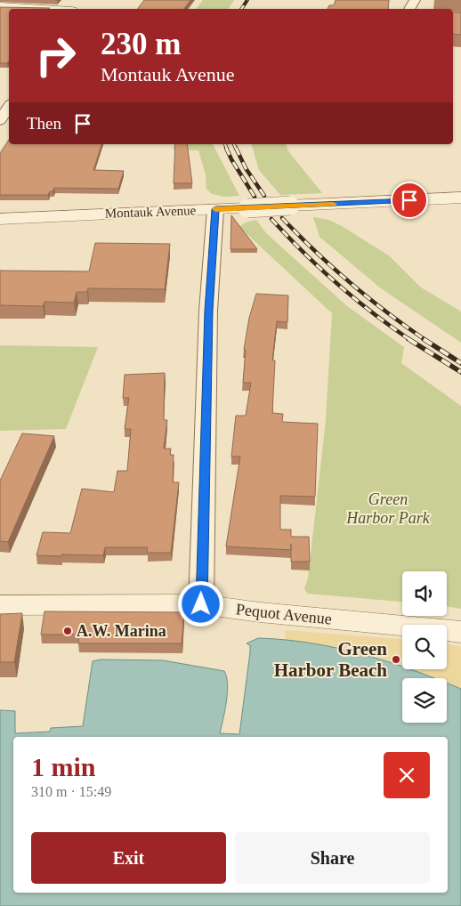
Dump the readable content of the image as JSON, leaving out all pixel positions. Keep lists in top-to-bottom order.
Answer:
{
  "streets": {
    "street": ["Montauk Avenue", "Pequot Avenue"]
  },
  "parks": ["Green Harbor Park"],
  "places": ["A.W. Marina", "Green Harbor Beach"],
  "page": {
    "turn": ["230 m", "Montauk Avenue"],
    "then": "Then",
    "heading": ["1 min", "310 m · 15:49"],
    "buttons": ["Exit", "Share"]
  }
}
